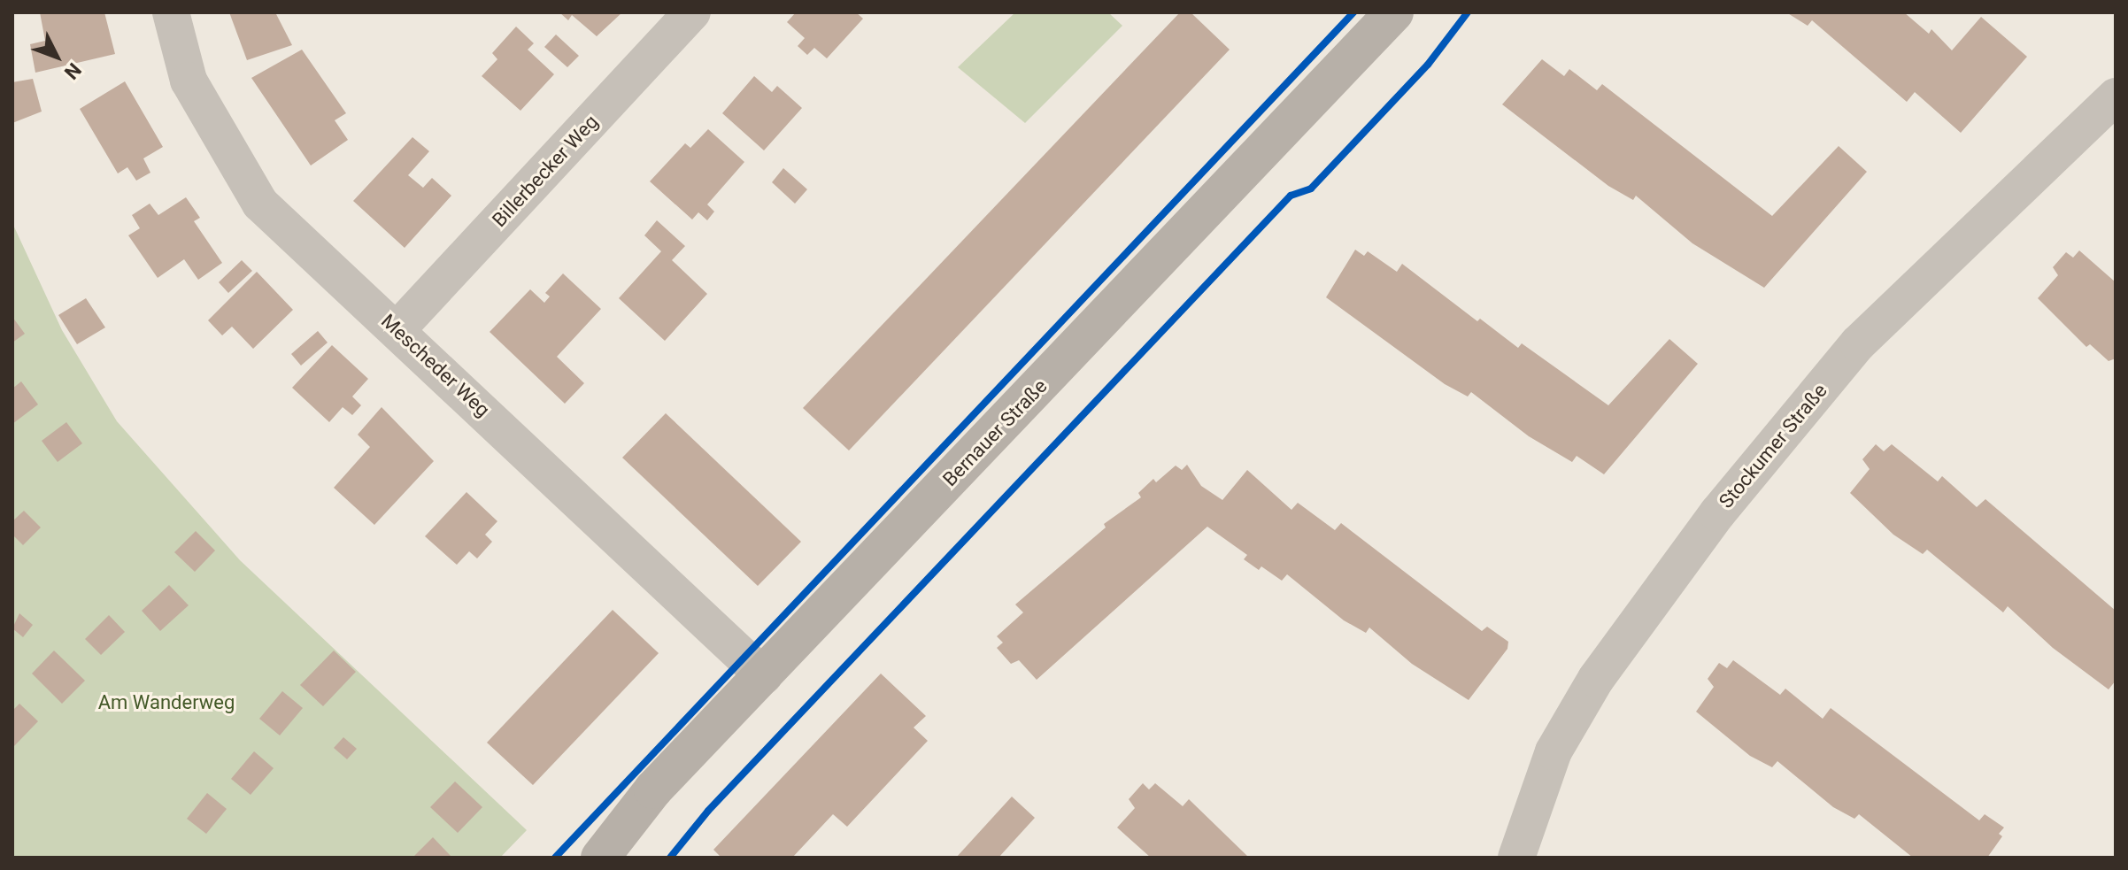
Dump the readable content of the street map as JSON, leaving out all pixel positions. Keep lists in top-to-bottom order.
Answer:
{
  "streets": {
    "main road": ["Bernauer Straße"],
    "street": ["Billerbecker Weg", "Mescheder Weg", "Stockumer Straße"]
  },
  "crossings": [
    ["Billerbecker Weg", "Mescheder Weg"],
    ["Mescheder Weg", "Bernauer Straße"]
  ],
  "parks": ["Am Wanderweg"],
  "north": "bottom right"
}
